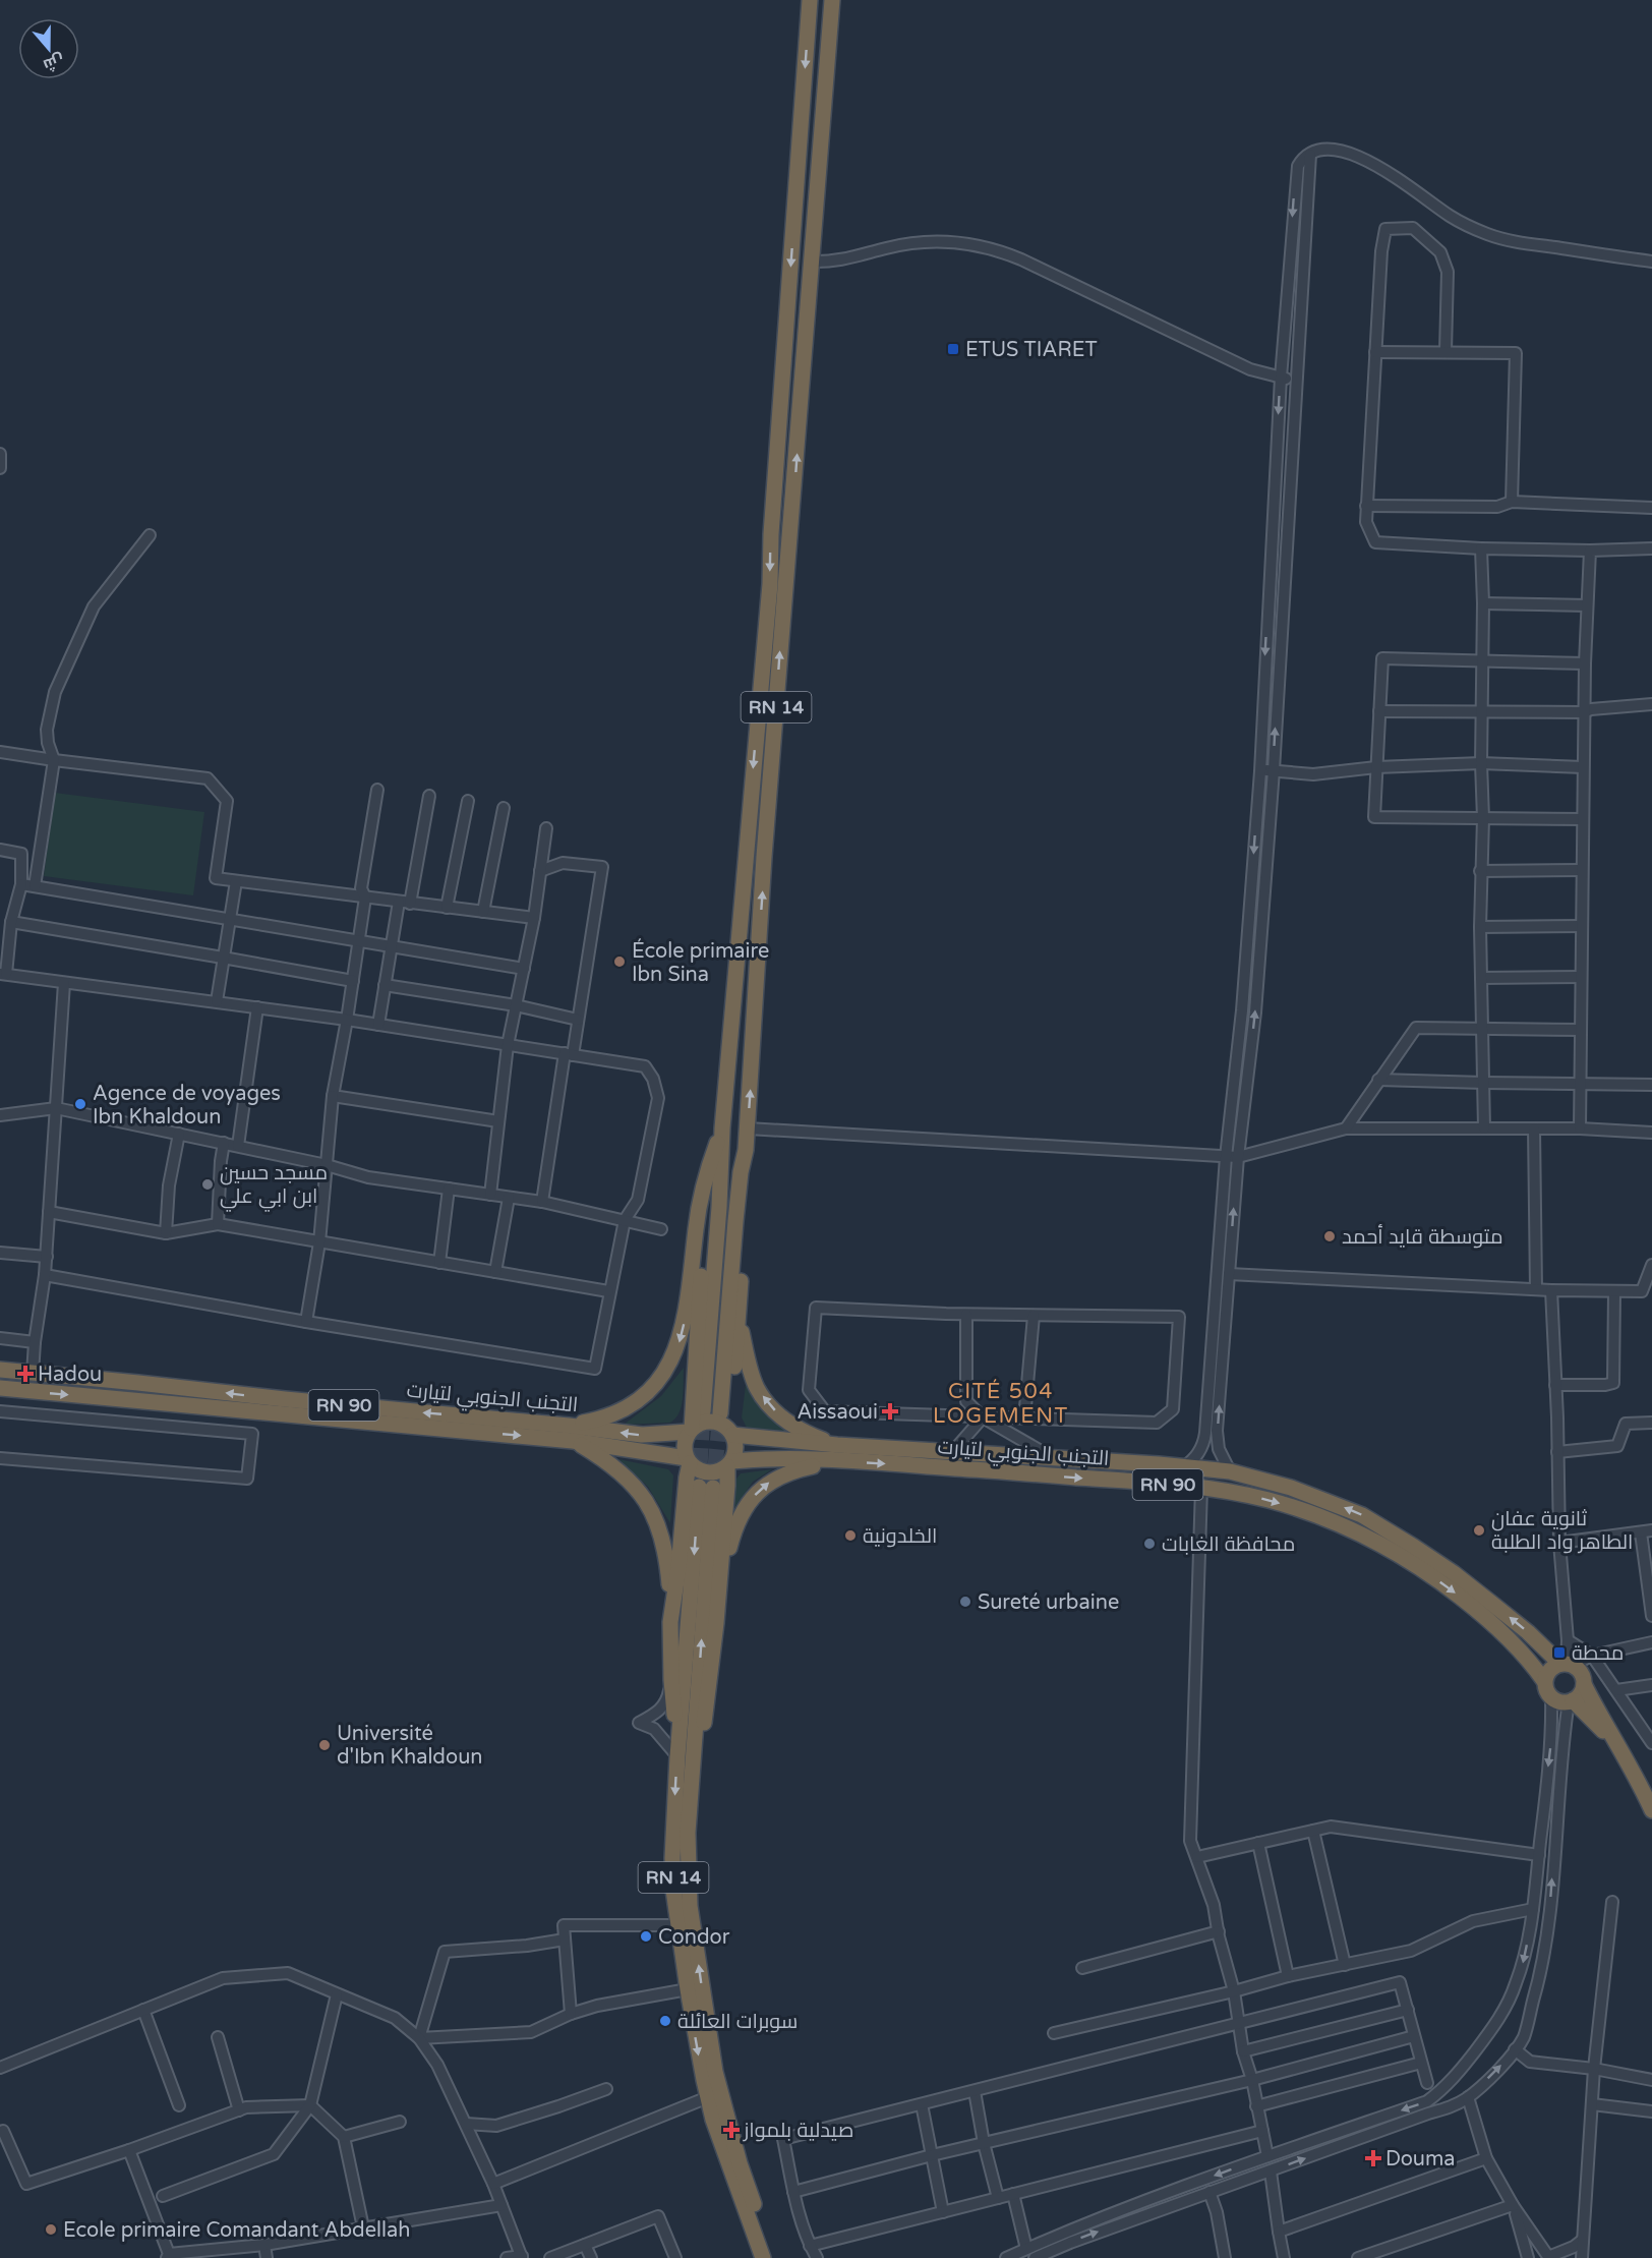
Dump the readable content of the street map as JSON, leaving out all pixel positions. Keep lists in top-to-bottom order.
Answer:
{
  "streets": {
    "highway": ["RN 14", "التجنب الجنوبي لتيارت", "RN 90"]
  },
  "districts": ["CITÉ 504 LOGEMENT"],
  "places": {
    "transit": ["ETUS TIARET", "محطة"],
    "other": [
      "École primaire Ibn Sina",
      "Agence de voyages Ibn Khaldoun",
      "مسجد حسين ابن ابي علي",
      "متوسطة قايد أحمد",
      "ثانوية عفان الطاهر واد الطلبة",
      "الخلدونية",
      "محافظة الغابات",
      "Sureté urbaine",
      "Université d'Ibn Khaldoun",
      "Condor",
      "سوبرات العائلة",
      "Ecole primaire Comandant Abdellah"
    ],
    "health": [
      "Hadou",
      "Aissaoui",
      "صيدلية بلمواز",
      "Douma"
    ]
  },
  "north": "bottom"
}
